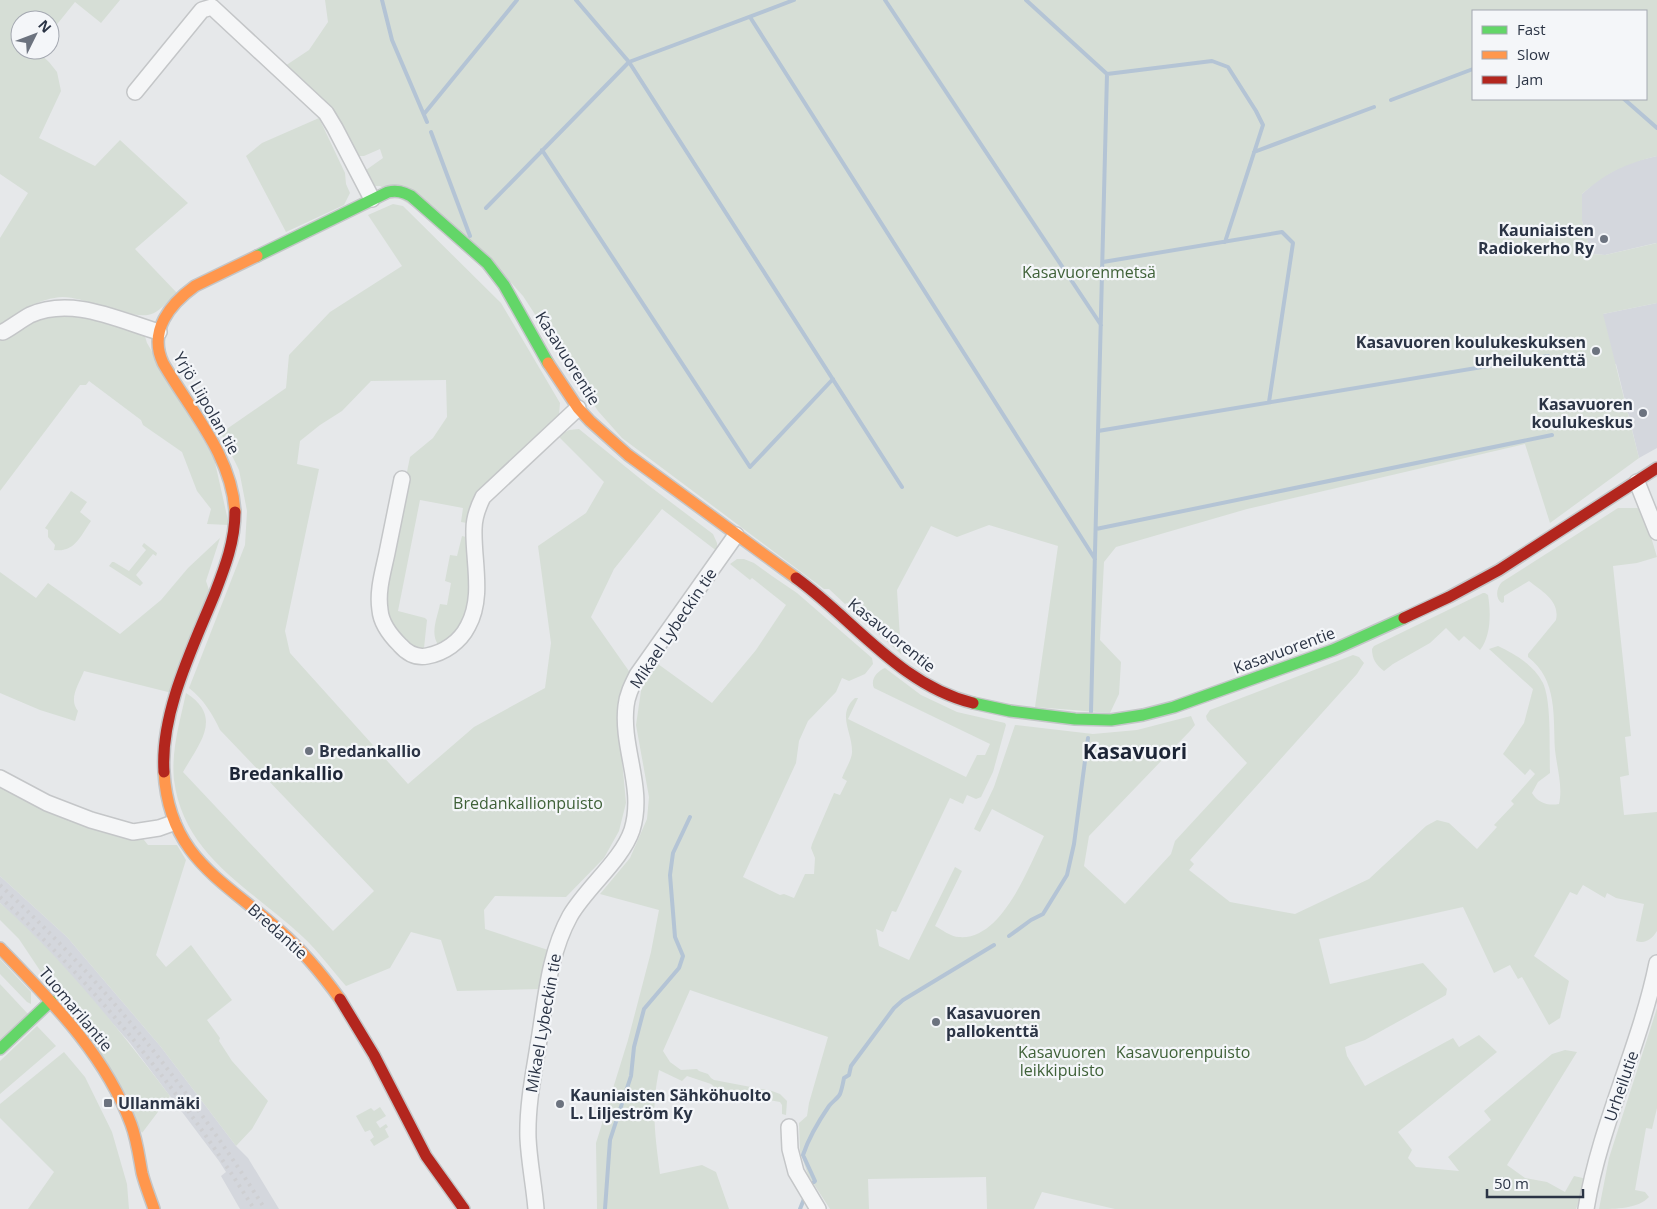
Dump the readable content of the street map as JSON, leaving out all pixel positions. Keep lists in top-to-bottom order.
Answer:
{
  "streets": {
    "main road": [
      "Kasavuorentie",
      "Yrjö Liipolan tie",
      "Bredantie",
      "Tuomarilantie"
    ],
    "street": ["Mikael Lybeckin tie", "Urheilutie"]
  },
  "crossings": [
    ["Kasavuorentie", "Yrjö Liipolan tie"],
    ["Kasavuorentie", "Mikael Lybeckin tie"],
    ["Yrjö Liipolan tie", "Bredantie"]
  ],
  "districts": ["Kasavuori", "Bredankallio"],
  "parks": [
    "Kasavuorenmetsä",
    "Bredankallionpuisto",
    "Kasavuoren leikkipuisto",
    "Kasavuorenpuisto"
  ],
  "places": {
    "other": [
      "Kauniaisten Radiokerho Ry",
      "Kasavuoren koulukeskuksen urheilukenttä",
      "Kasavuoren koulukeskus",
      "Bredankallio",
      "Kasavuoren pallokenttä",
      "Kauniaisten Sähköhuolto L. Liljeström Ky"
    ],
    "transit": ["Ullanmäki"]
  },
  "legend": ["Fast", "Slow", "Jam"],
  "scale_bar": "50 m",
  "north": "top right"
}
